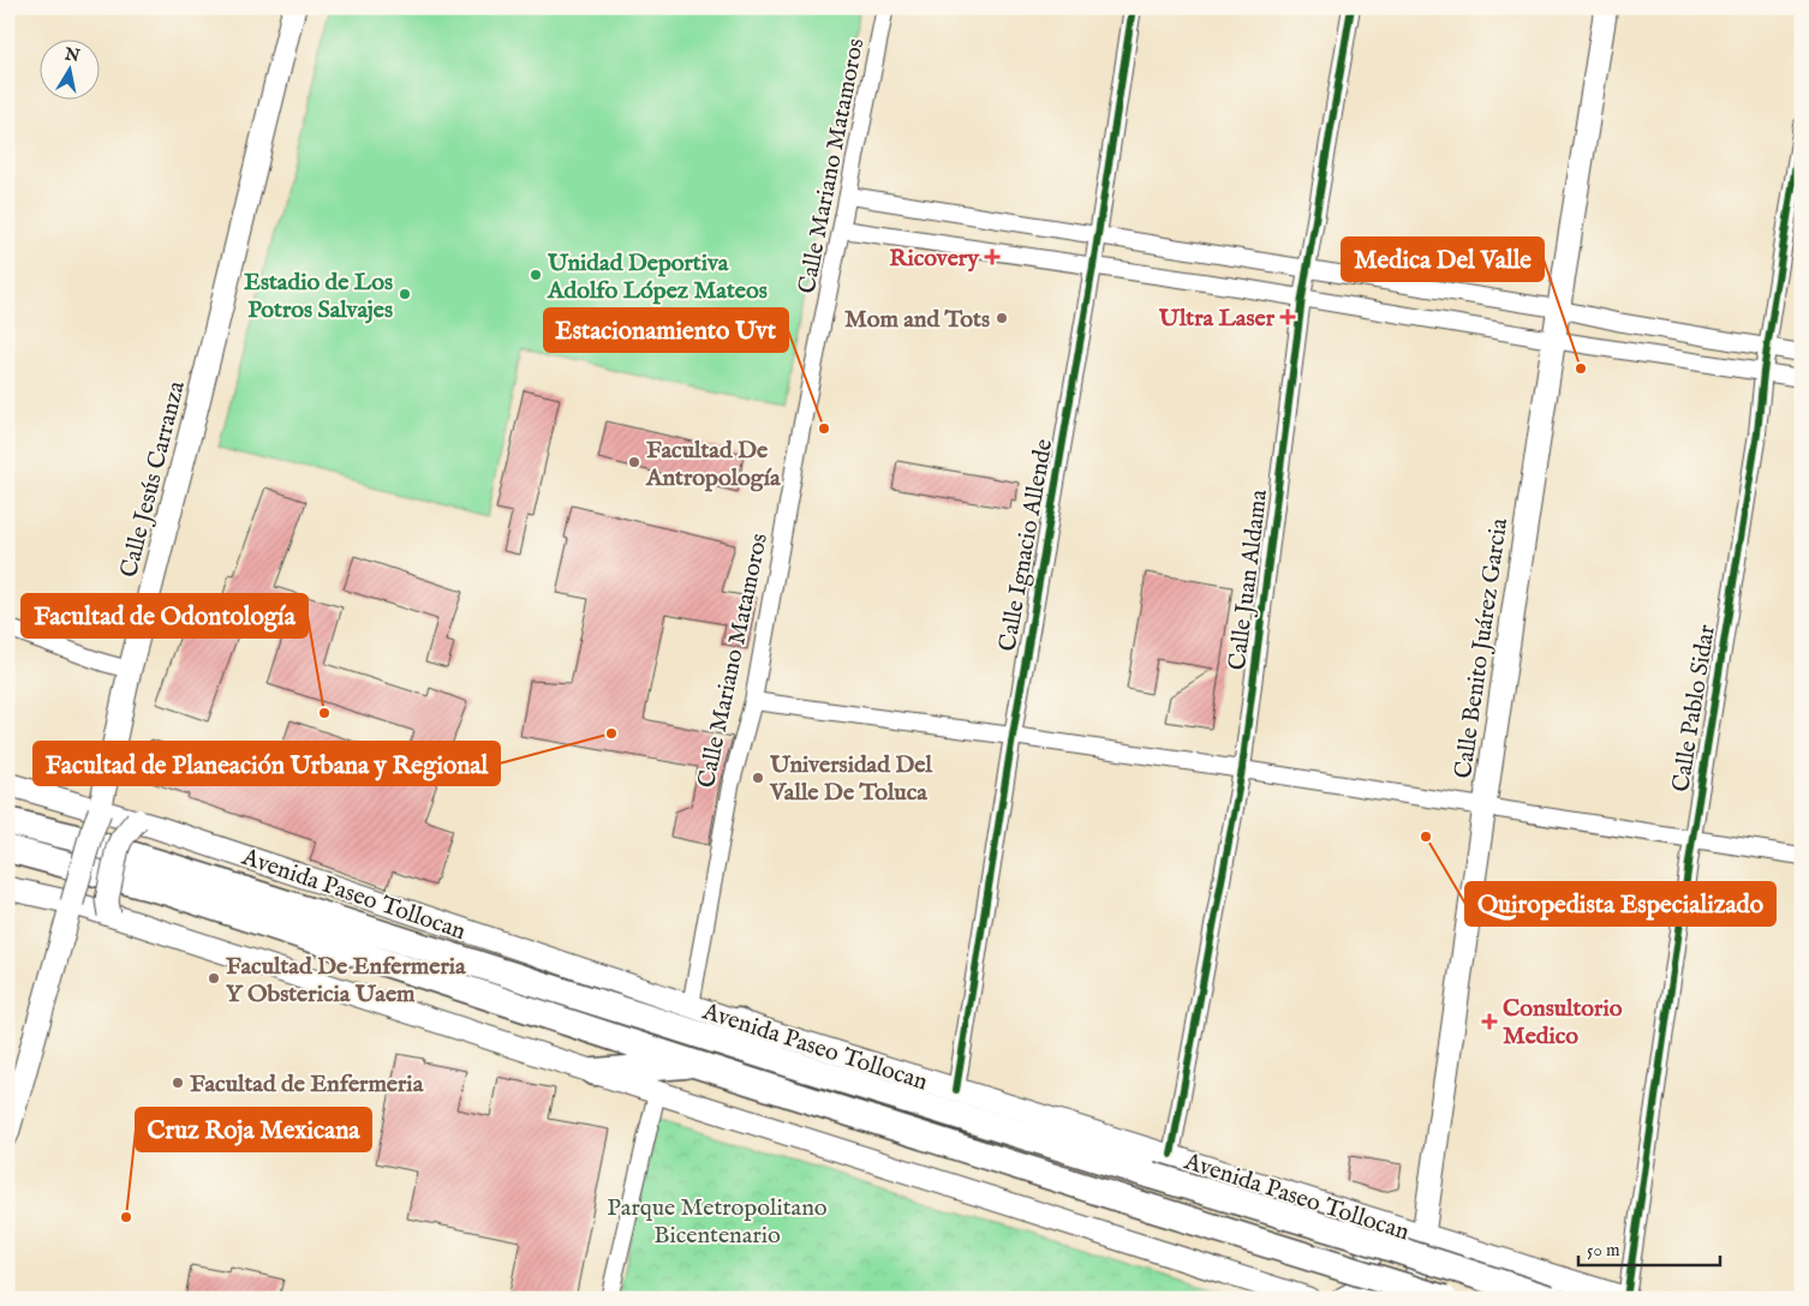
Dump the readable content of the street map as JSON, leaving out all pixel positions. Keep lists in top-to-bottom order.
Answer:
{
  "streets": {
    "highway": ["Avenida Paseo Tollocan"],
    "main road": ["Calle Jesús Carranza", "Calle Benito Juárez Garcia"],
    "street": [
      "Calle Mariano Matamoros",
      "Calle Ignacio Allende",
      "Calle Juan Aldama",
      "Calle Pablo Sidar"
    ]
  },
  "crossings": [
    ["Calle Mariano Matamoros", "Avenida Paseo Tollocan"],
    ["Calle Jesús Carranza", "Avenida Paseo Tollocan"],
    ["Calle Ignacio Allende", "Avenida Paseo Tollocan"],
    ["Calle Juan Aldama", "Avenida Paseo Tollocan"],
    ["Calle Benito Juárez Garcia", "Avenida Paseo Tollocan"],
    ["Calle Pablo Sidar", "Avenida Paseo Tollocan"]
  ],
  "parks": ["Parque Metropolitano Bicentenario"],
  "places": {
    "health": ["Ricovery", "Ultra Laser", "Consultorio Medico"],
    "other": [
      "Unidad Deportiva Adolfo López Mateos",
      "Estadio de Los Potros Salvajes",
      "Mom and Tots",
      "Medica Del Valle",
      "Estacionamiento Uvt",
      "Facultad De Antropología",
      "Facultad de Odontología",
      "Facultad de Planeación Urbana y Regional",
      "Universidad Del Valle De Toluca",
      "Quiropedista Especializado",
      "Facultad De Enfermeria Y Obstericia Uaem",
      "Facultad de Enfermeria",
      "Cruz Roja Mexicana"
    ]
  },
  "scale_bar": "50 m",
  "north": "top"
}
